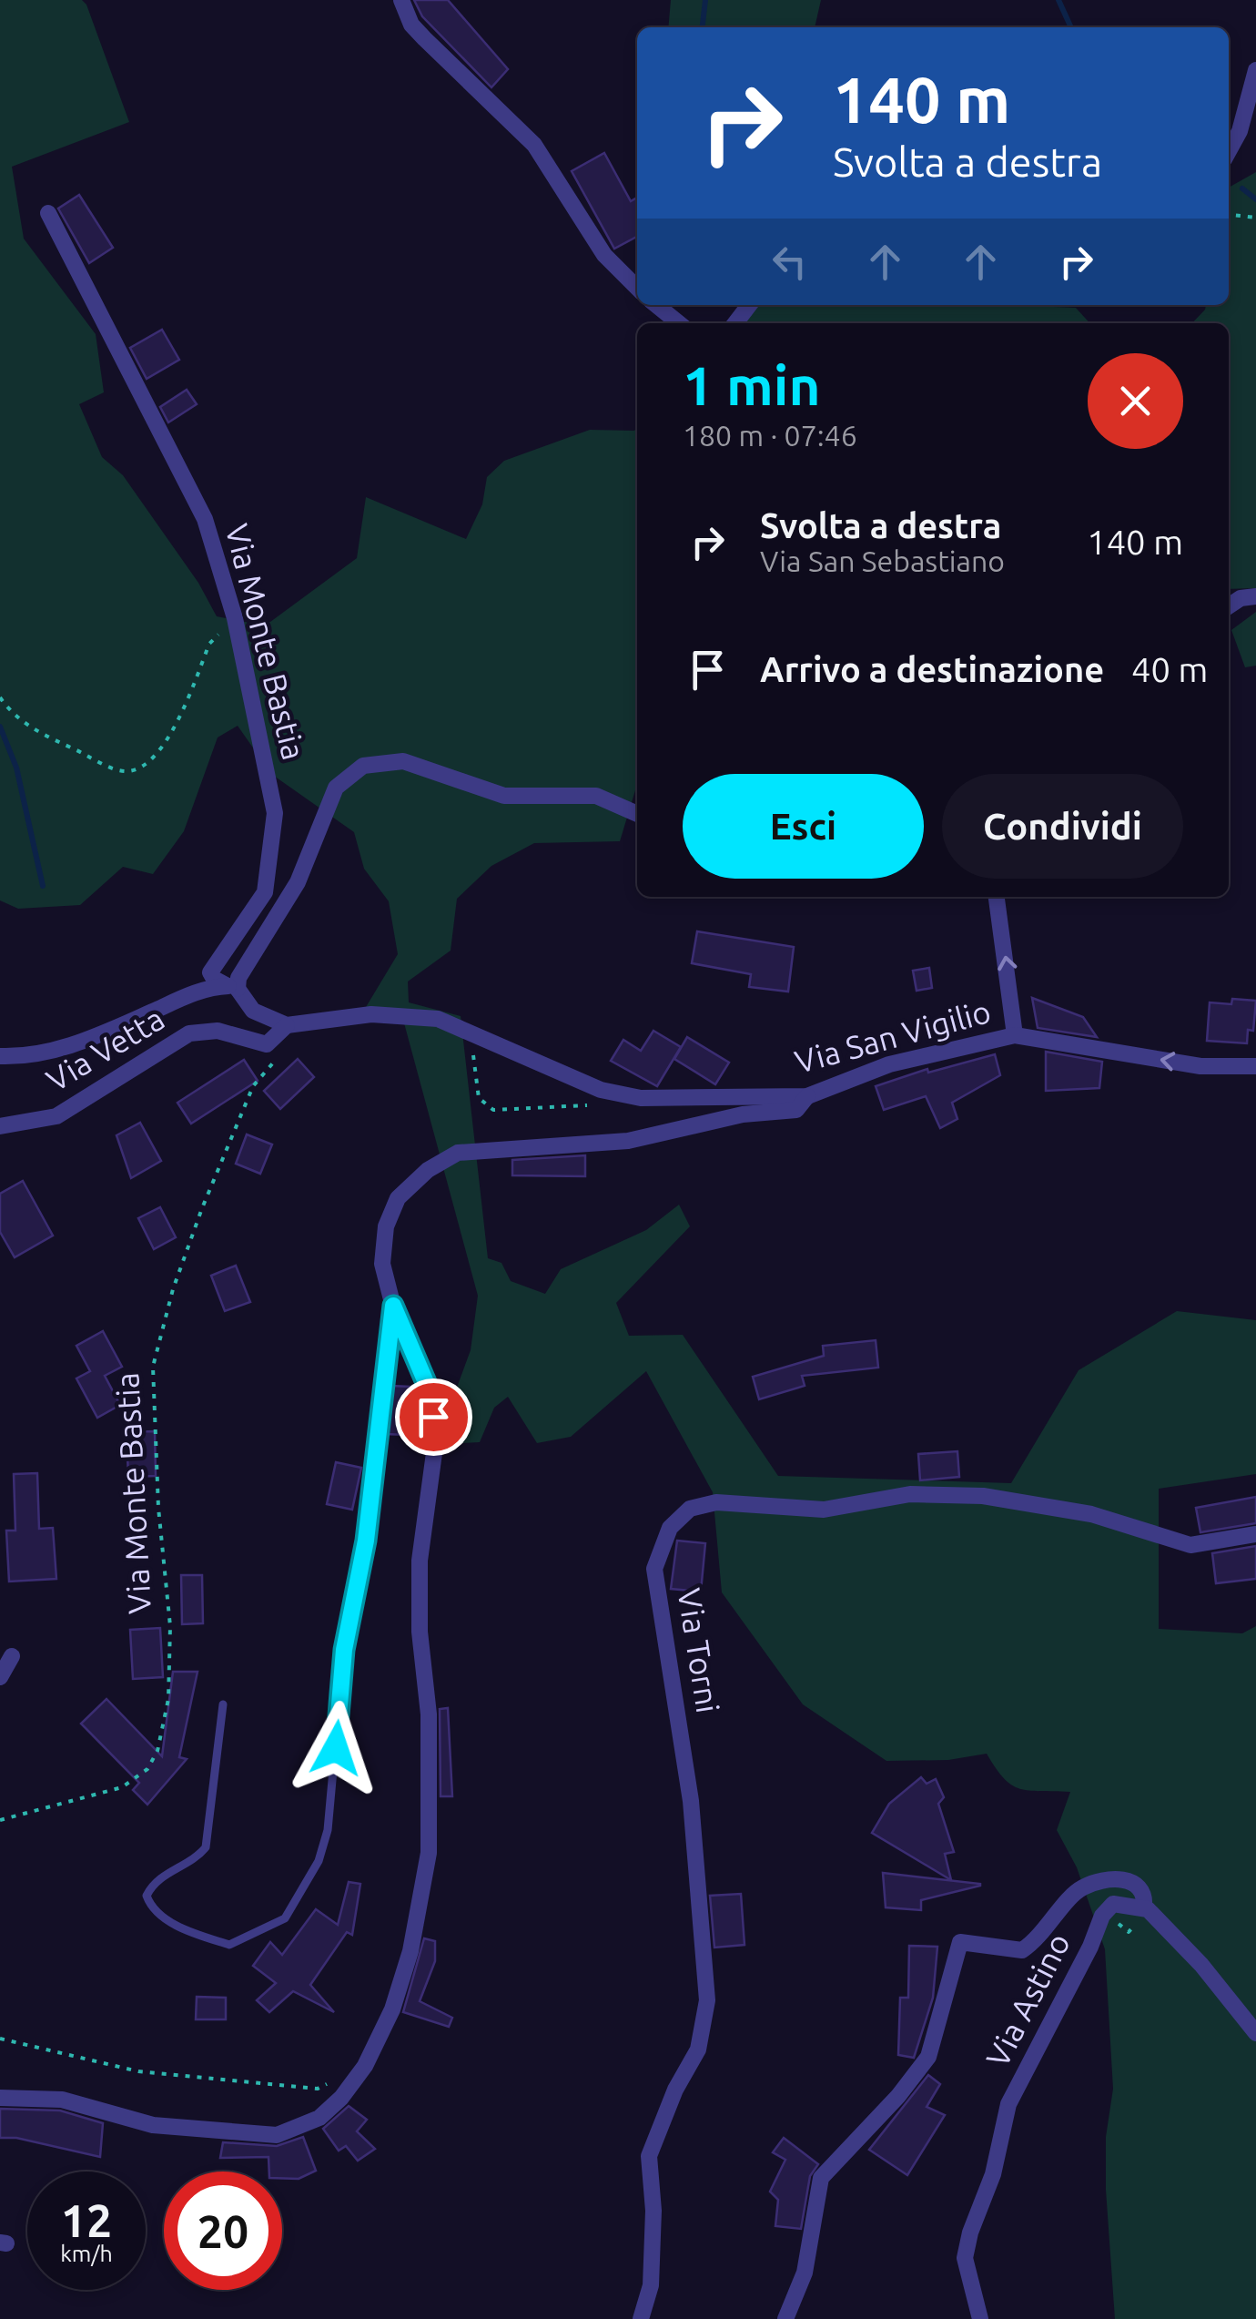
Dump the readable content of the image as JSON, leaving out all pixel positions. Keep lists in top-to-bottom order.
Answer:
{
  "streets": {
    "street": [
      "Via Monte Bastia",
      "Via San Vigilio",
      "Via Vetta",
      "Via Torni",
      "Via Astino"
    ]
  },
  "crossings": [
    ["Via San Vigilio", "Via Vetta"]
  ],
  "page": {
    "turn": ["140 m", "Svolta a destra"],
    "heading": ["1 min", "180 m · 07:46"],
    "list": [
      {
        "name": "Svolta a destra",
        "note": "Via San Sebastiano",
        "value": "140 m"
      },
      {
        "name": "Arrivo a destinazione",
        "value": "40 m"
      }
    ],
    "buttons": ["Esci", "Condividi"],
    "speed": "12 km/h",
    "limit": "20"
  }
}
